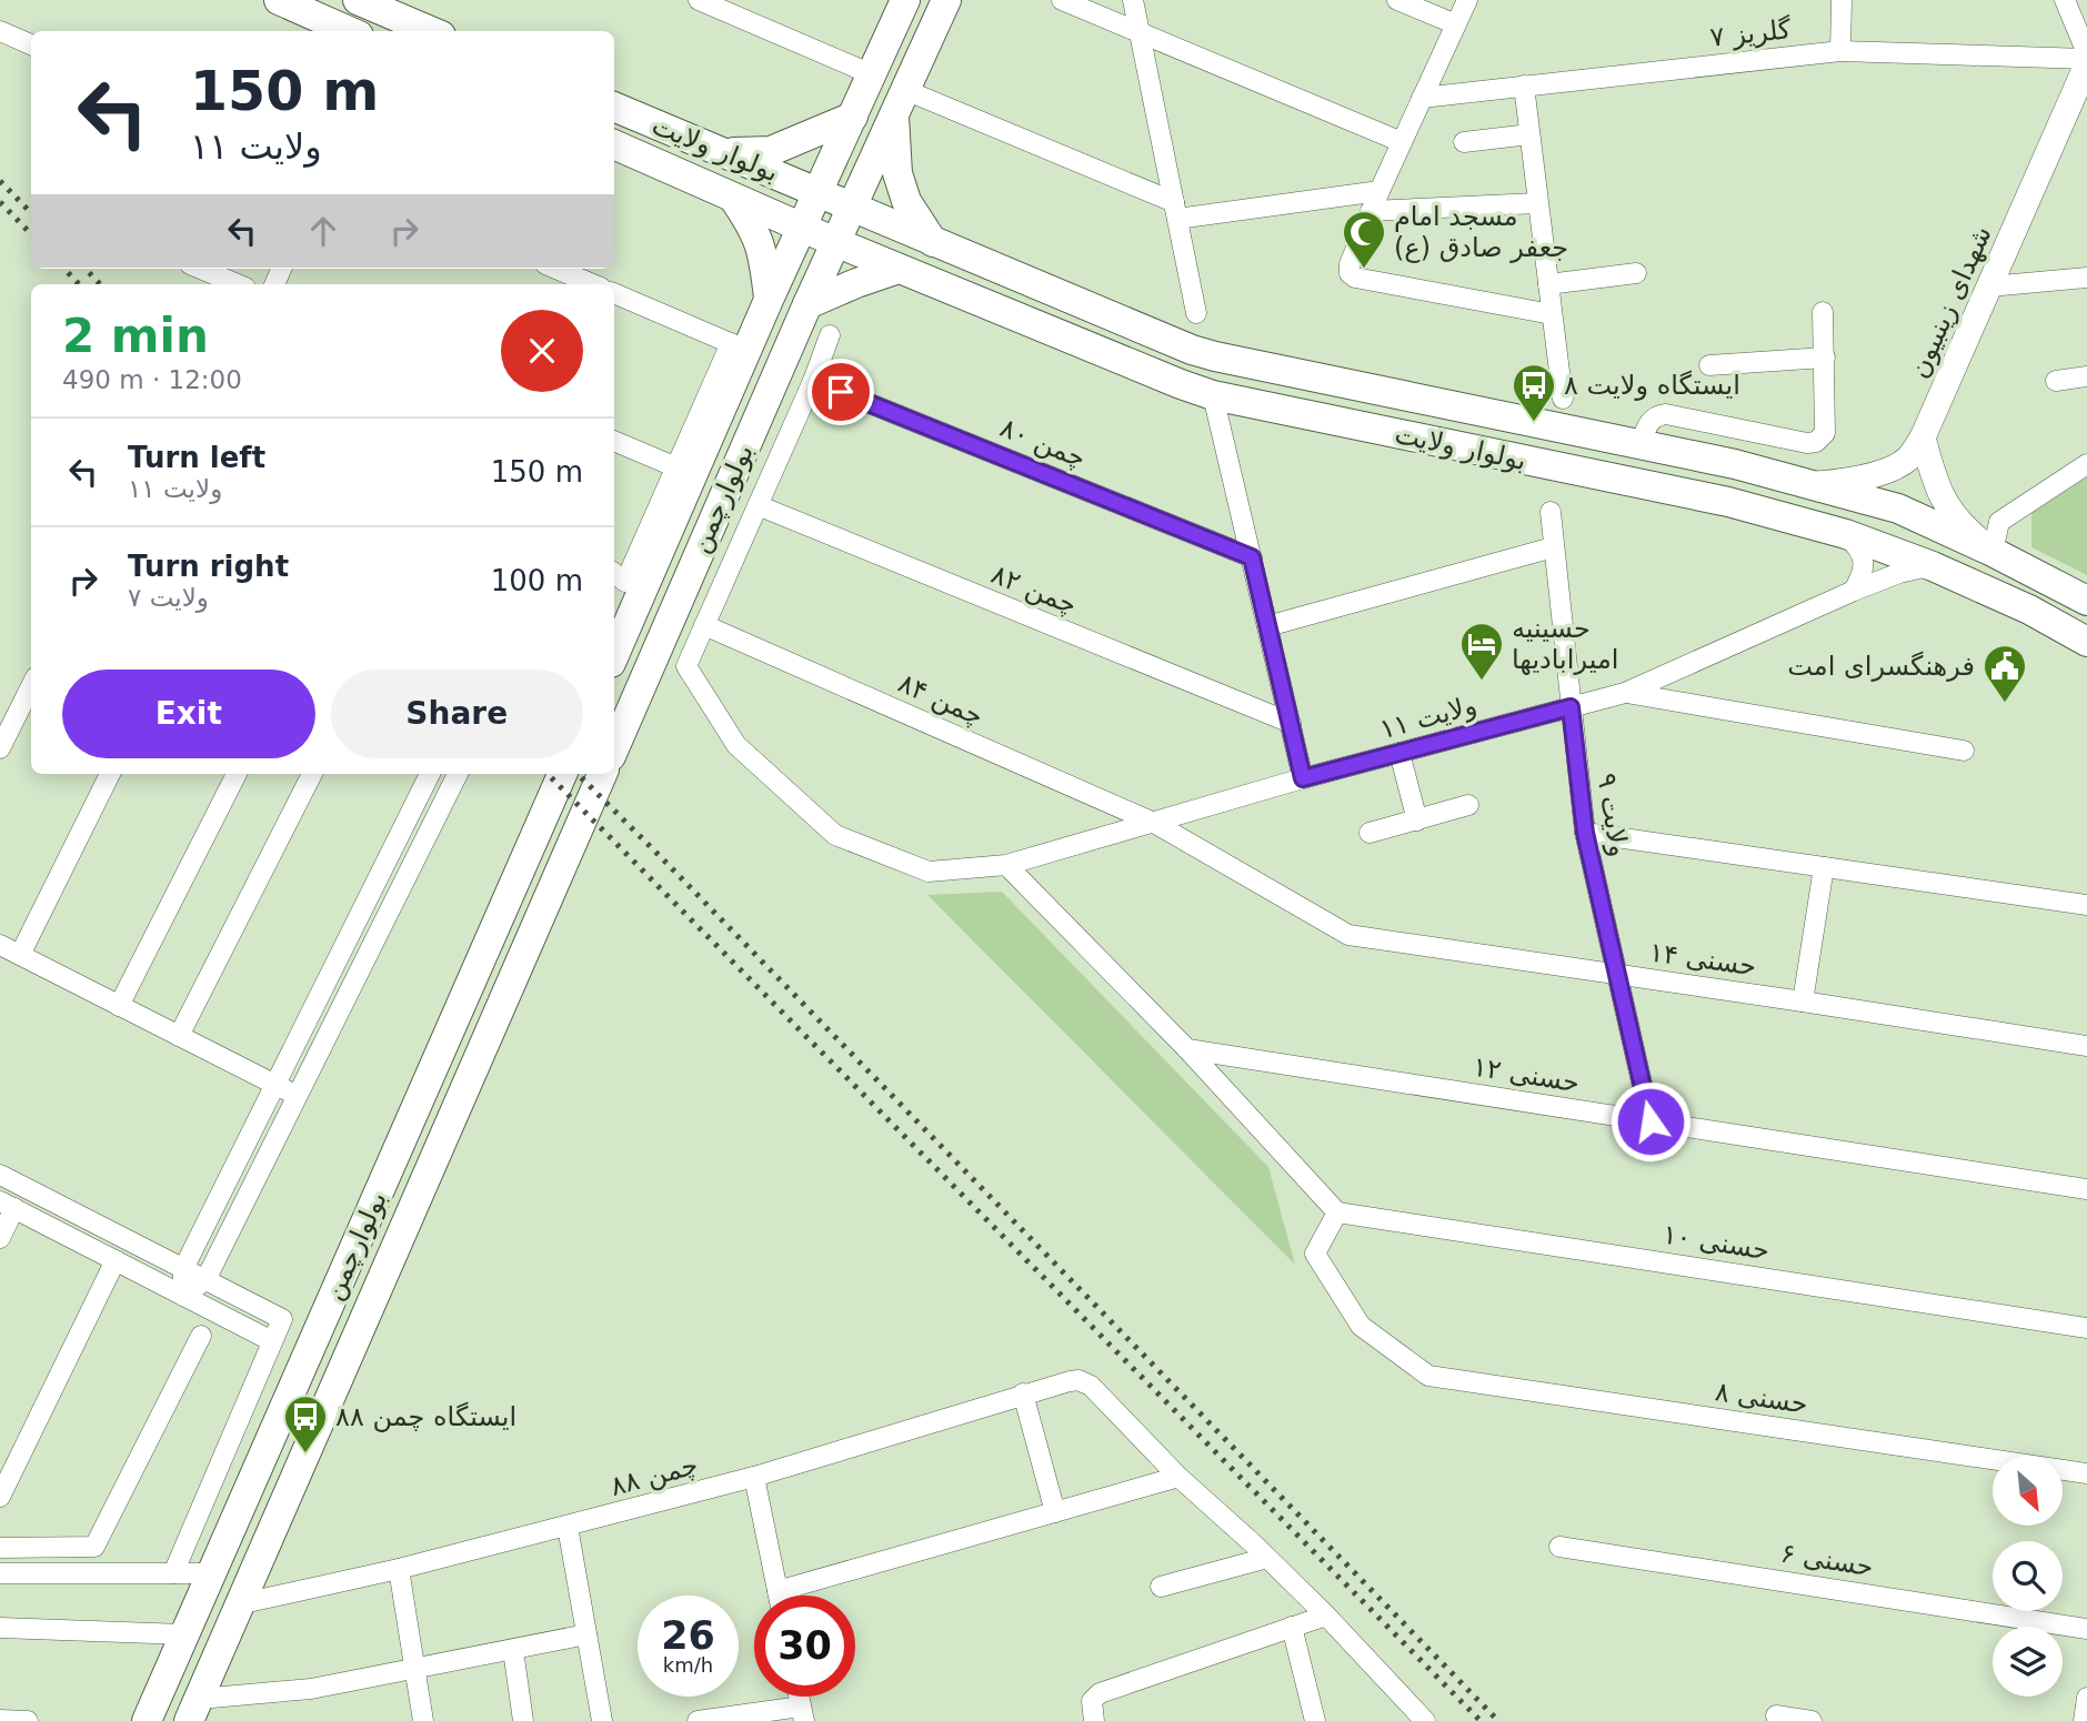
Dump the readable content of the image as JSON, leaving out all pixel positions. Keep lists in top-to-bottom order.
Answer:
{
  "streets": {
    "main road": ["بولوار ولایت", "بولوارچمن"],
    "street": [
      "گلریز ۷",
      "شهدای زینبیون",
      "چمن ۸۰",
      "چمن ۸۲",
      "چمن ۸۴",
      "ولایت ۱۱",
      "ولایت ۹",
      "حسنی ۱۴",
      "حسنی ۱۲",
      "حسنی ۱۰",
      "حسنی ۸",
      "چمن ۸۸",
      "حسنی ۶"
    ]
  },
  "crossings": [
    ["گلریز ۷", "شهدای زینبیون"],
    ["بولوار ولایت", "بولوارچمن"],
    ["بولوار ولایت", "ولایت ۱۱"],
    ["بولوارچمن", "چمن ۸۸"],
    ["چمن ۸۴", "ولایت ۱۱"],
    ["چمن ۸۴", "حسنی ۱۴"],
    ["ولایت ۱۱", "ولایت ۹"],
    ["ولایت ۱۱", "حسنی ۱۴"],
    ["ولایت ۹", "حسنی ۱۴"],
    ["ولایت ۹", "حسنی ۱۲"],
    ["حسنی ۱۰", "حسنی ۸"]
  ],
  "places": {
    "mosque": ["مسجد امام جعفر صادق (ع)"],
    "bus stop": ["ایستگاه ولایت ۸", "ایستگاه چمن ۸۸"],
    "hotel": ["حسینیه امیرابادیها"],
    "public building": ["فرهنگسرای امت"]
  },
  "north": "bottom right",
  "page": {
    "turn": ["150 m", "ولایت ۱۱"],
    "heading": ["2 min", "490 m · 12:00"],
    "list": [
      {
        "name": "Turn left",
        "note": "ولایت ۱۱",
        "value": "150 m"
      },
      {
        "name": "Turn right",
        "note": "ولایت ۷",
        "value": "100 m"
      }
    ],
    "buttons": ["Exit", "Share"],
    "speed": "26 km/h",
    "limit": "30"
  }
}
